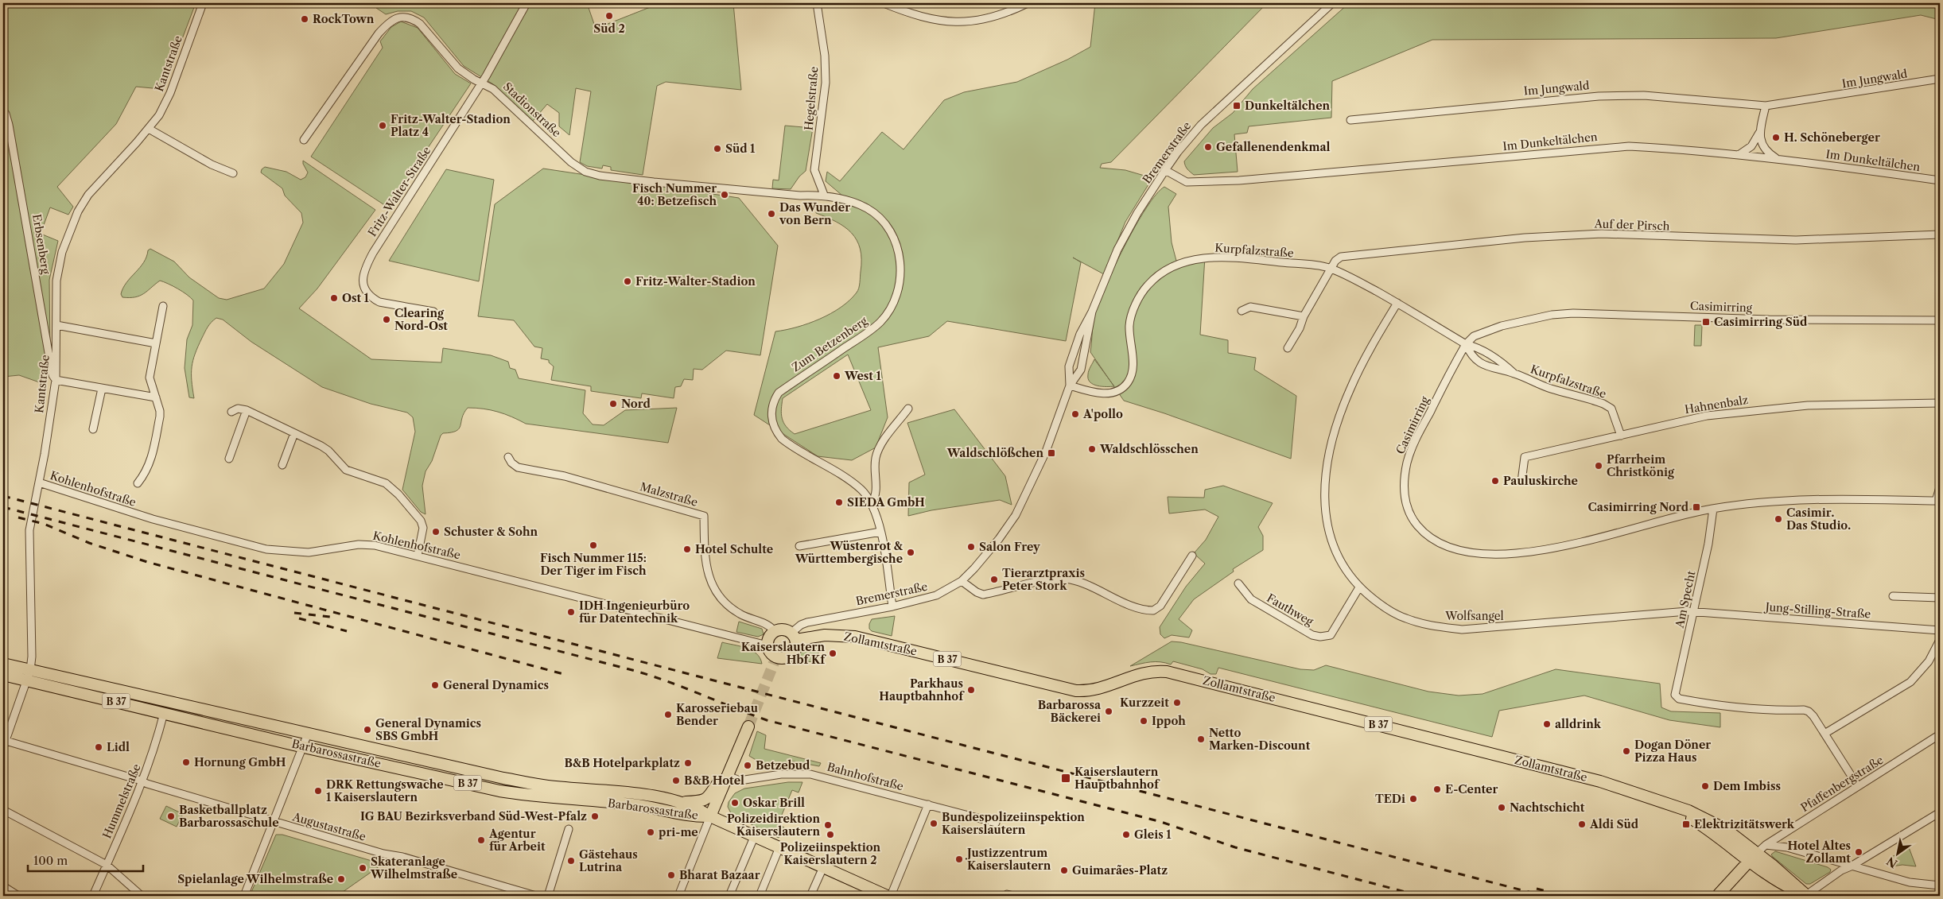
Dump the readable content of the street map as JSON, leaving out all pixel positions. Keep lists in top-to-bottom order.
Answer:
{
  "streets": {
    "main road": ["Zollamtstraße", "B 37", "Barbarossastraße"],
    "street": [
      "Kantstraße",
      "Im Jungwald",
      "Hegelstraße",
      "Stadionstraße",
      "Im Dunkeltälchen",
      "Bremerstraße",
      "Fritz-Walter-Straße",
      "Auf der Pirsch",
      "Erbsenberg",
      "Kurpfalzstraße",
      "Casimirring",
      "Zum Betzenberg",
      "Hahnenbalz",
      "Kohlenhofstraße",
      "Malzstraße",
      "Am Specht",
      "Fauthweg",
      "Jung-Stilling-Straße",
      "Wolfsangel",
      "Bahnhofstraße",
      "Pfaffenbergstraße",
      "Hummelstraße",
      "Augustastraße"
    ]
  },
  "crossings": [
    ["Kantstraße", "Erbsenberg"],
    ["Kantstraße", "Kohlenhofstraße"],
    ["Kantstraße", "Barbarossastraße"],
    ["Kantstraße", "Augustastraße"],
    ["Hegelstraße", "Stadionstraße"],
    ["Hegelstraße", "Zum Betzenberg"],
    ["Stadionstraße", "Fritz-Walter-Straße"],
    ["Stadionstraße", "Zum Betzenberg"],
    ["Im Dunkeltälchen", "Bremerstraße"],
    ["Bremerstraße", "Kurpfalzstraße"],
    ["Bremerstraße", "Zum Betzenberg"],
    ["Bremerstraße", "Kohlenhofstraße"],
    ["Bremerstraße", "Malzstraße"],
    ["Bremerstraße", "Zollamtstraße"],
    ["Auf der Pirsch", "Kurpfalzstraße"],
    ["Kurpfalzstraße", "Casimirring"],
    ["Kurpfalzstraße", "Hahnenbalz"],
    ["Kurpfalzstraße", "Wolfsangel"],
    ["Casimirring", "Am Specht"],
    ["Kohlenhofstraße", "Malzstraße"],
    ["Kohlenhofstraße", "Zollamtstraße"],
    ["Malzstraße", "Zollamtstraße"],
    ["Am Specht", "Jung-Stilling-Straße"],
    ["Am Specht", "Wolfsangel"],
    ["Fauthweg", "Wolfsangel"],
    ["Jung-Stilling-Straße", "Wolfsangel"],
    ["Zollamtstraße", "B 37"],
    ["Zollamtstraße", "Pfaffenbergstraße"],
    ["B 37", "Barbarossastraße"],
    ["B 37", "Bahnhofstraße"],
    ["B 37", "Pfaffenbergstraße"],
    ["Barbarossastraße", "Hummelstraße"],
    ["Hummelstraße", "Augustastraße"]
  ],
  "places": {
    "other": [
      "Süd 2",
      "RockTown",
      "Fritz-Walter-Stadion Platz 4",
      "H. Schöneberger",
      "Gefallenendenkmal",
      "Süd 1",
      "Fisch Nummer 40: Betzefisch",
      "Das Wunder von Bern",
      "Fritz-Walter-Stadion",
      "Ost 1",
      "Clearing Nord-Ost",
      "West 1",
      "Nord",
      "A'pollo",
      "Waldschlösschen",
      "Pfarrheim Christkönig",
      "Pauluskirche",
      "SIEDA GmbH",
      "Casimir. Das Studio.",
      "Schuster & Sohn",
      "Fisch Nummer 115: Der Tiger im Fisch",
      "Salon Frey",
      "Hotel Schulte",
      "Wüstenrot & Württembergische",
      "Tierarztpraxis Peter Stork",
      "IDH Ingenieurbüro für Datentechnik",
      "Kaiserslautern Hbf Kf",
      "General Dynamics",
      "Parkhaus Hauptbahnhof",
      "Kurzzeit",
      "Barbarossa Bäckerei",
      "Karosseriebau Bender",
      "Ippoh",
      "alldrink",
      "General Dynamics SBS GmbH",
      "Netto Marken-Discount",
      "Lidl",
      "Dogan Döner Pizza Haus",
      "Hornung GmbH",
      "B&B Hotelparkplatz",
      "Betzebud",
      "B&B Hotel",
      "Dem Imbiss",
      "E-Center",
      "DRK Rettungswache 1 Kaiserslautern",
      "TEDi",
      "Oskar Brill",
      "Nachtschicht",
      "Basketballplatz Barbarossaschule",
      "IG BAU Bezirksverband Süd-West-Pfalz",
      "Bundespolizeiinspektion Kaiserslautern",
      "Aldi Süd",
      "Polizeidirektion Kaiserslautern",
      "pri-me",
      "Polizeiinspektion Kaiserslautern 2",
      "Gleis 1",
      "Agentur für Arbeit",
      "Hotel Altes Zollamt",
      "Justizzentrum Kaiserslautern",
      "Gästehaus Lutrina",
      "Skateranlage Wilhelmstraße",
      "Guimarães-Platz",
      "Bharat Bazaar",
      "Spielanlage Wilhelmstraße"
    ],
    "transit": [
      "Dunkeltälchen",
      "Casimirring Süd",
      "Waldschlößchen",
      "Casimirring Nord",
      "Kaiserslautern Hauptbahnhof",
      "Elektrizitätswerk"
    ]
  },
  "scale_bar": "100 m",
  "north": "bottom left"
}
